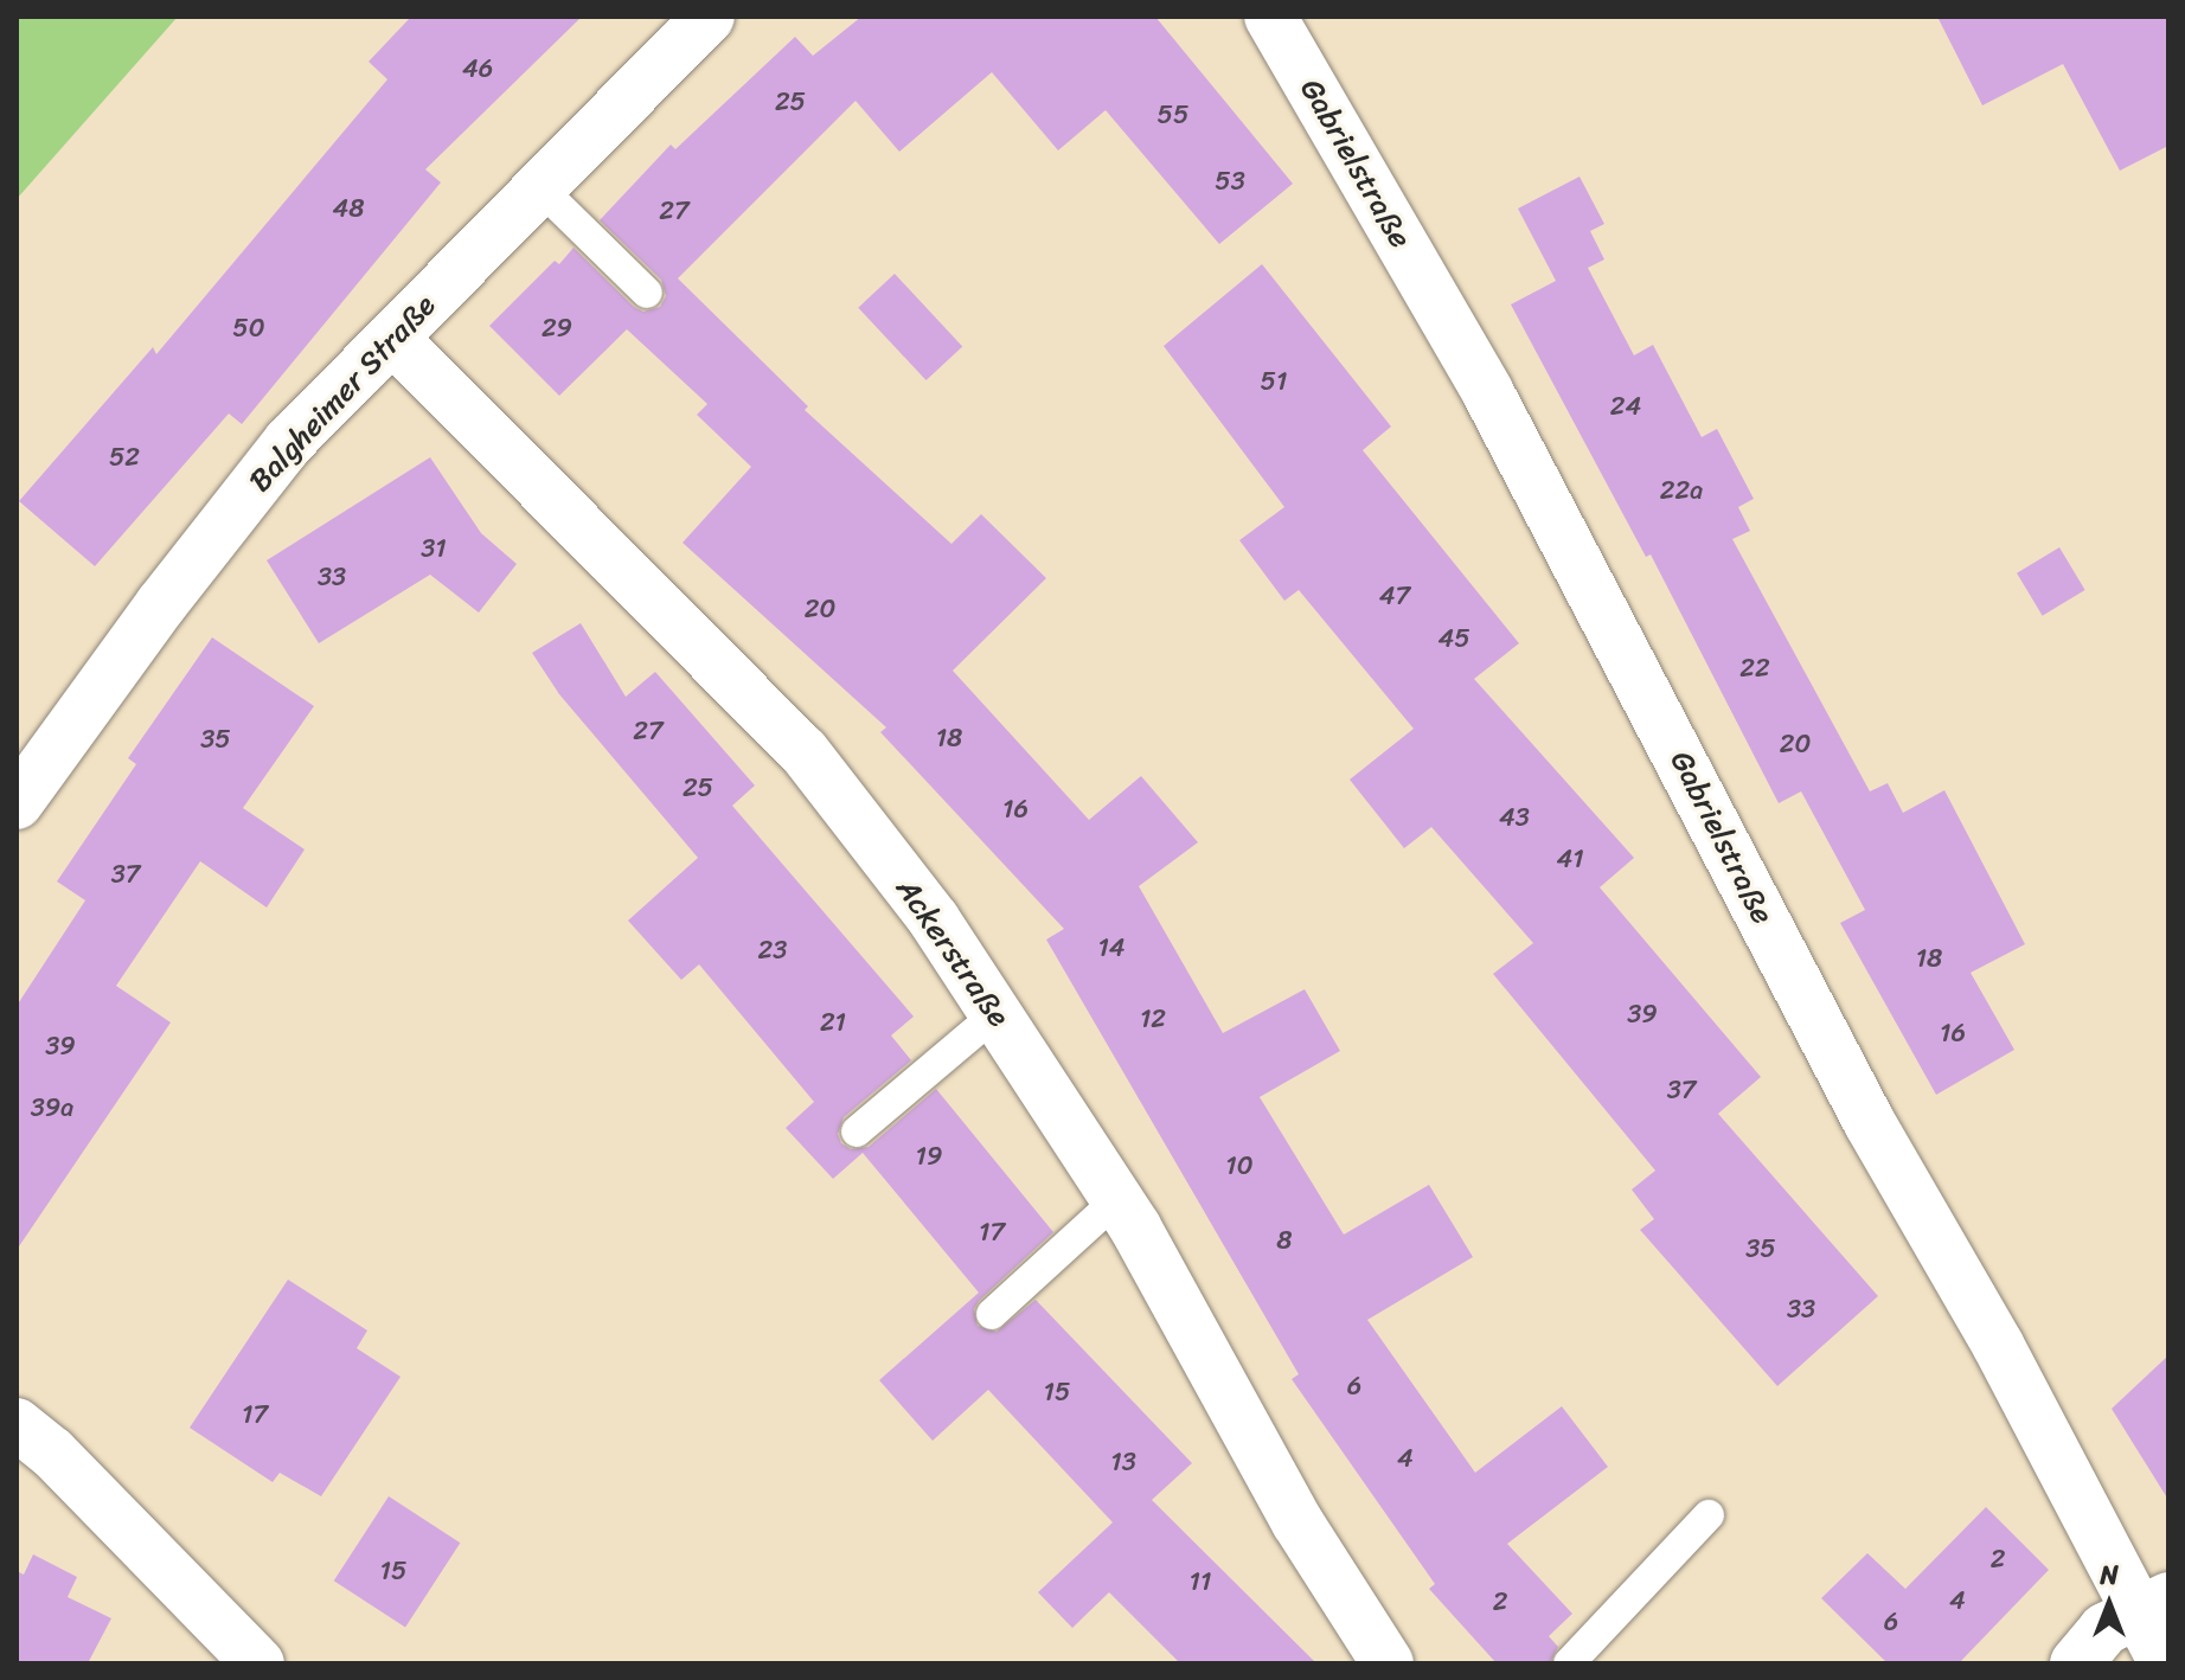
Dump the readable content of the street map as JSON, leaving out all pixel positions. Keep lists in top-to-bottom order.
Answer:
{
  "streets": {
    "street": ["Gabrielstraße", "Balgheimer Straße", "Ackerstraße"]
  },
  "crossings": [
    ["Balgheimer Straße", "Ackerstraße"]
  ],
  "house_numbers": [
    "46",
    "25",
    "55",
    "53",
    "48",
    "27",
    "50",
    "29",
    "51",
    "24",
    "52",
    "22a",
    "31",
    "33",
    "47",
    "20",
    "45",
    "22",
    "27",
    "18",
    "35",
    "20",
    "25",
    "16",
    "43",
    "41",
    "37",
    "14",
    "23",
    "18",
    "39",
    "12",
    "21",
    "16",
    "39",
    "37",
    "39a",
    "19",
    "10",
    "17",
    "8",
    "35",
    "33",
    "6",
    "15",
    "17",
    "4",
    "13",
    "2",
    "15",
    "11",
    "4",
    "2",
    "6"
  ],
  "north": "top"
}
